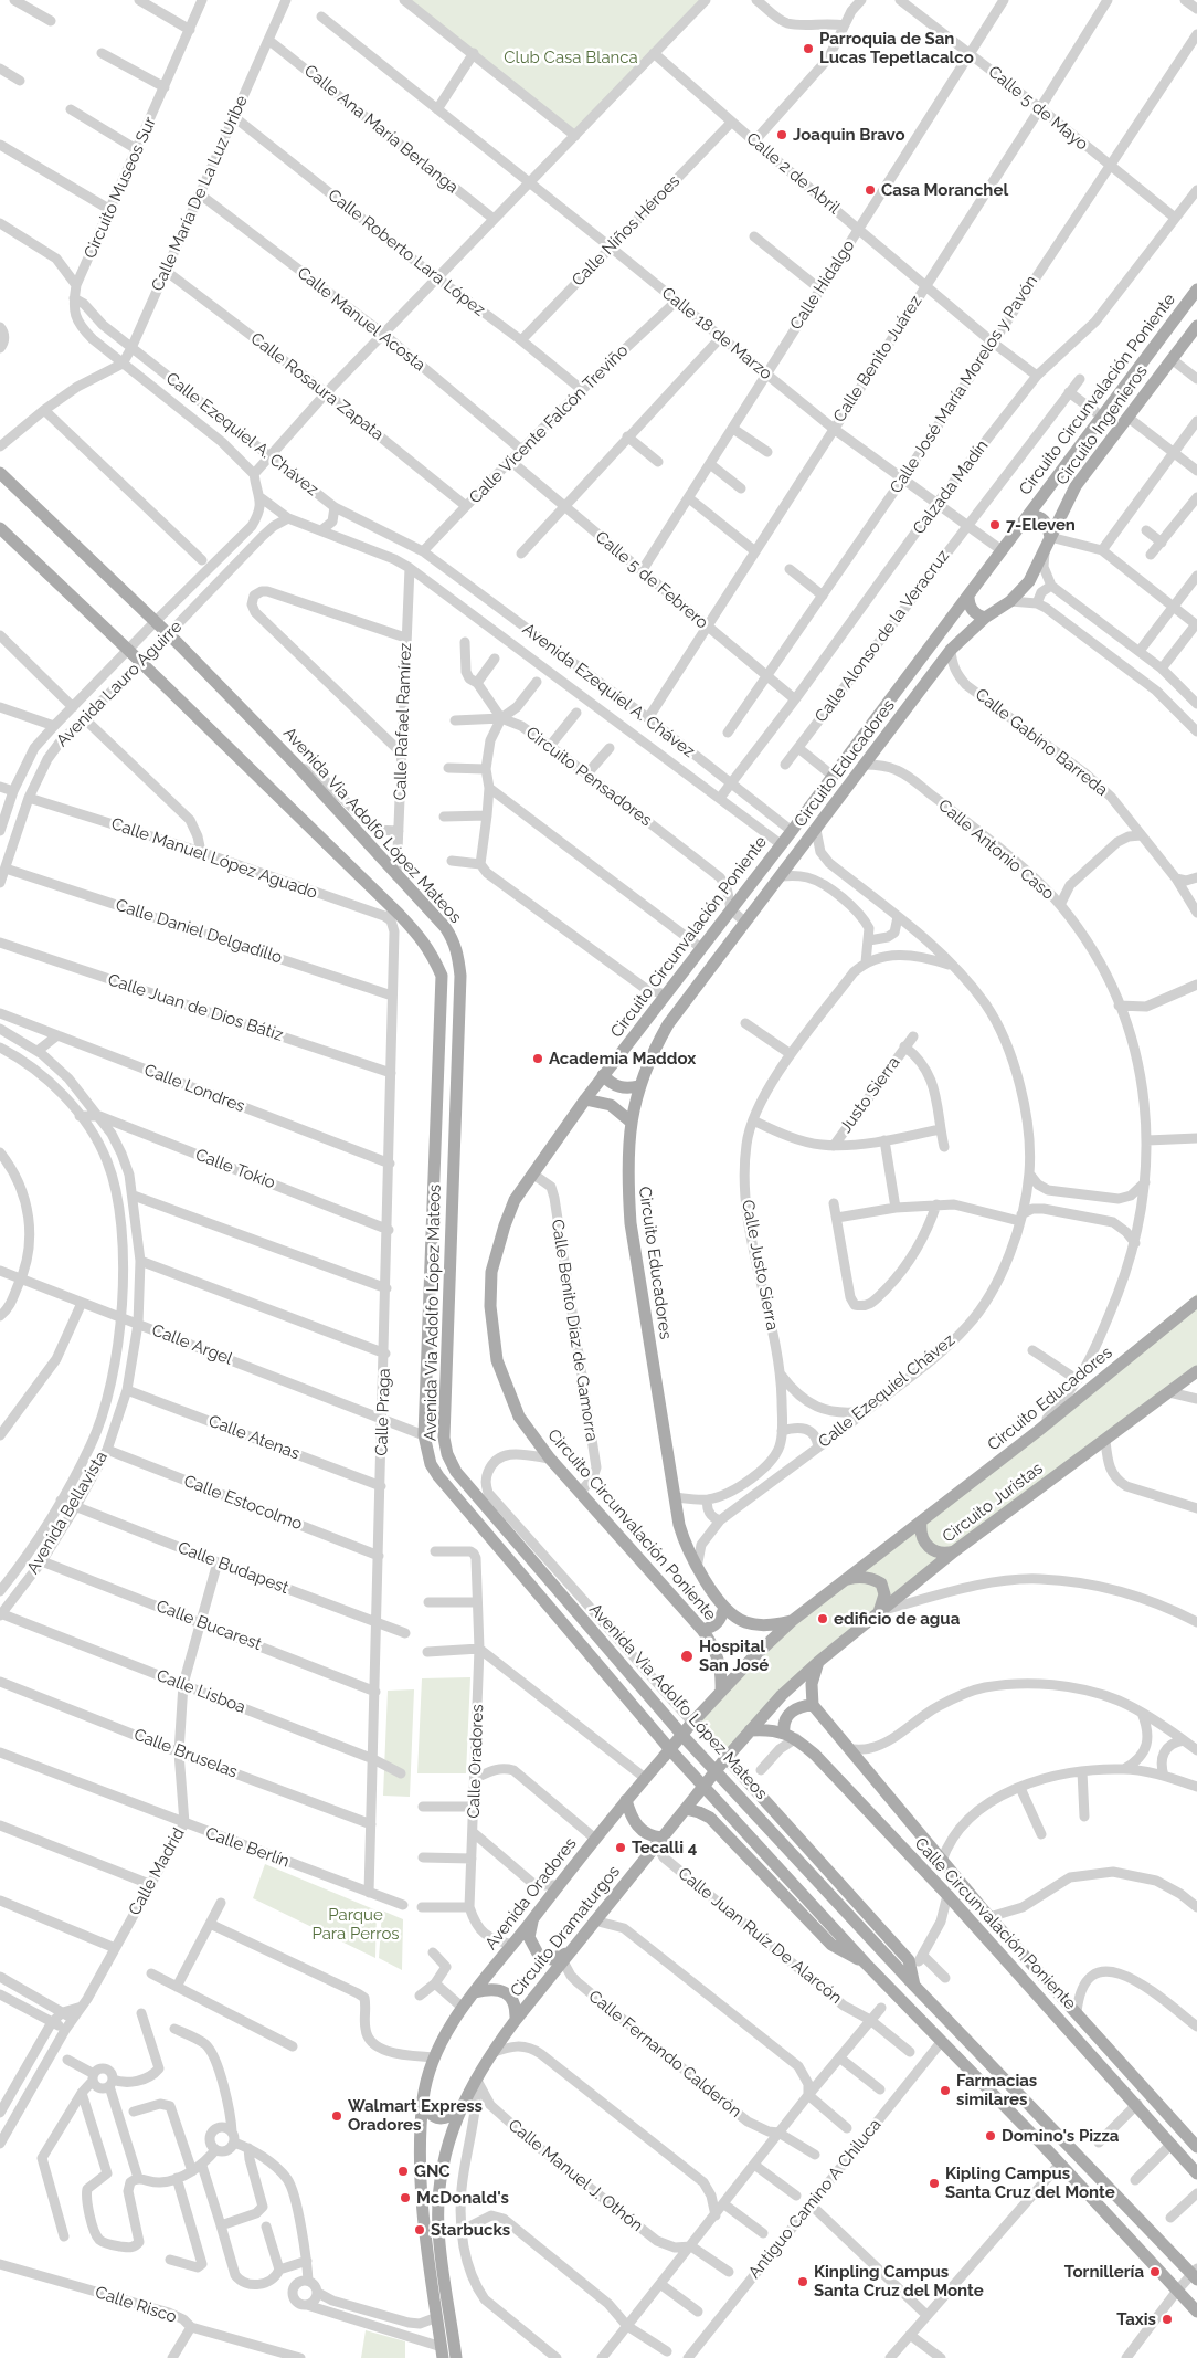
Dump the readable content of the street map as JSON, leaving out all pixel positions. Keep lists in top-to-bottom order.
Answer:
{
  "streets": {
    "main road": [
      "Circuito Circunvalación Poniente",
      "Circuito Ingenieros",
      "Circuito Educadores",
      "Avenida Via Adolfo López Mateos",
      "Circuito Juristas",
      "Avenida Oradores",
      "Calle Circunvalación Poniente",
      "Circuito Dramaturgos"
    ],
    "street": [
      "Calle 5 de Mayo",
      "Calle Ana María Berlanga",
      "Calle 2 de Abril",
      "Circuito Museos Sur",
      "Calle María De La Luz Uribe",
      "Calle Niños Héroes",
      "Calle Roberto Lara López",
      "Calle Hidalgo",
      "Calle Manuel Acosta",
      "Calle 18 de Marzo",
      "Calle Benito Juárez",
      "Calle José María Morelos y Pavón",
      "Calle Rosaura Zapata",
      "Calle Vicente Falcón Treviño",
      "Calle Ezequiel A. Chávez",
      "Calzada Madín",
      "Calle 5 de Febrero",
      "Calle Alonso de la Veracruz",
      "Avenida Lauro Aguirre",
      "Avenida Ezequiel A. Chávez",
      "Calle Rafael Ramírez",
      "Calle Gabino Barreda",
      "Circuito Pensadores",
      "Calle Antonio Caso",
      "Calle Manuel López Aguado",
      "Calle Daniel Delgadillo",
      "Calle Juan de Dios Bátiz",
      "Calle Londres",
      "Justo Sierra",
      "Calle Tokio",
      "Calle Justo Sierra",
      "Calle Benito Díaz de Gamorra",
      "Calle Argel",
      "Calle Ezequiel Chávez",
      "Calle Praga",
      "Calle Atenas",
      "Calle Estocolmo",
      "Avenida Bellavista",
      "Calle Budapest",
      "Calle Bucarest",
      "Calle Lisboa",
      "Calle Bruselas",
      "Calle Oradores",
      "Calle Berlín",
      "Calle Madrid",
      "Calle Juan Ruíz De Alarcón",
      "Calle Fernando Calderón",
      "Calle Manuel J. Othón",
      "Antiguo Camino A Chiluca",
      "Calle Risco"
    ]
  },
  "crossings": [
    ["Calle 5 de Mayo", "Calle Hidalgo"],
    ["Calle 5 de Mayo", "Calle Benito Juárez"],
    ["Calle 5 de Mayo", "Calle José María Morelos y Pavón"],
    ["Calle 5 de Mayo", "Calzada Madín"],
    ["Calle Ana María Berlanga", "Calle María De La Luz Uribe"],
    ["Calle 2 de Abril", "Calle Niños Héroes"],
    ["Calle 2 de Abril", "Calle Hidalgo"],
    ["Calle 2 de Abril", "Calle Benito Juárez"],
    ["Calle 2 de Abril", "Calle José María Morelos y Pavón"],
    ["Calle 2 de Abril", "Calzada Madín"],
    ["Circuito Museos Sur", "Calle María De La Luz Uribe"],
    ["Circuito Museos Sur", "Calle Ezequiel A. Chávez"],
    ["Calle María De La Luz Uribe", "Calle Roberto Lara López"],
    ["Calle María De La Luz Uribe", "Calle Manuel Acosta"],
    ["Calle María De La Luz Uribe", "Calle Rosaura Zapata"],
    ["Calle María De La Luz Uribe", "Calle Ezequiel A. Chávez"],
    ["Calle Niños Héroes", "Calle Roberto Lara López"],
    ["Calle Niños Héroes", "Calle 18 de Marzo"],
    ["Calle Roberto Lara López", "Calle Vicente Falcón Treviño"],
    ["Calle Hidalgo", "Calle 18 de Marzo"],
    ["Calle Hidalgo", "Calle 5 de Febrero"],
    ["Calle Manuel Acosta", "Calle Vicente Falcón Treviño"],
    ["Calle 18 de Marzo", "Calle Benito Juárez"],
    ["Calle 18 de Marzo", "Calle José María Morelos y Pavón"],
    ["Calle 18 de Marzo", "Circuito Circunvalación Poniente"],
    ["Calle 18 de Marzo", "Calle Vicente Falcón Treviño"],
    ["Calle 18 de Marzo", "Calzada Madín"],
    ["Calle 18 de Marzo", "Calle Alonso de la Veracruz"],
    ["Calle Benito Juárez", "Calle 5 de Febrero"],
    ["Calle Benito Juárez", "Avenida Ezequiel A. Chávez"],
    ["Calle José María Morelos y Pavón", "Calle 5 de Febrero"],
    ["Calle Rosaura Zapata", "Calle Vicente Falcón Treviño"],
    ["Circuito Circunvalación Poniente", "Avenida Ezequiel A. Chávez"],
    ["Circuito Circunvalación Poniente", "Circuito Educadores"],
    ["Circuito Circunvalación Poniente", "Circuito Pensadores"],
    ["Circuito Circunvalación Poniente", "Calle Benito Díaz de Gamorra"],
    ["Calle Vicente Falcón Treviño", "Calle Ezequiel A. Chávez"],
    ["Calle Vicente Falcón Treviño", "Calle 5 de Febrero"],
    ["Calle Vicente Falcón Treviño", "Avenida Ezequiel A. Chávez"],
    ["Circuito Ingenieros", "Circuito Educadores"],
    ["Calle Ezequiel A. Chávez", "Avenida Lauro Aguirre"],
    ["Calle Ezequiel A. Chávez", "Avenida Ezequiel A. Chávez"],
    ["Calle Ezequiel A. Chávez", "Calle Rafael Ramírez"],
    ["Calzada Madín", "Calle 5 de Febrero"],
    ["Calzada Madín", "Avenida Ezequiel A. Chávez"],
    ["Avenida Lauro Aguirre", "Avenida Via Adolfo López Mateos"],
    ["Avenida Lauro Aguirre", "Calle Manuel López Aguado"],
    ["Avenida Lauro Aguirre", "Calle Daniel Delgadillo"],
    ["Avenida Ezequiel A. Chávez", "Calle Rafael Ramírez"],
    ["Calle Rafael Ramírez", "Avenida Via Adolfo López Mateos"],
    ["Calle Gabino Barreda", "Circuito Educadores"],
    ["Circuito Educadores", "Circuito Pensadores"],
    ["Circuito Educadores", "Calle Antonio Caso"],
    ["Circuito Educadores", "Calle Justo Sierra"],
    ["Circuito Educadores", "Calle Ezequiel Chávez"],
    ["Circuito Educadores", "Avenida Oradores"],
    ["Avenida Via Adolfo López Mateos", "Calle Manuel López Aguado"],
    ["Avenida Via Adolfo López Mateos", "Calle Argel"],
    ["Avenida Via Adolfo López Mateos", "Antiguo Camino A Chiluca"],
    ["Calle Daniel Delgadillo", "Calle Praga"],
    ["Calle Juan de Dios Bátiz", "Calle Praga"],
    ["Calle Londres", "Calle Praga"],
    ["Justo Sierra", "Calle Justo Sierra"],
    ["Calle Tokio", "Calle Praga"],
    ["Calle Tokio", "Avenida Bellavista"],
    ["Calle Justo Sierra", "Calle Ezequiel Chávez"],
    ["Calle Argel", "Calle Praga"],
    ["Calle Argel", "Avenida Bellavista"],
    ["Calle Praga", "Calle Atenas"],
    ["Calle Praga", "Calle Estocolmo"],
    ["Calle Praga", "Calle Budapest"],
    ["Calle Praga", "Calle Bucarest"],
    ["Calle Praga", "Calle Lisboa"],
    ["Calle Praga", "Calle Bruselas"],
    ["Calle Praga", "Calle Berlín"],
    ["Calle Atenas", "Avenida Bellavista"],
    ["Calle Estocolmo", "Avenida Bellavista"],
    ["Circuito Juristas", "Circuito Dramaturgos"],
    ["Avenida Bellavista", "Calle Budapest"],
    ["Avenida Bellavista", "Calle Bucarest"],
    ["Avenida Bellavista", "Calle Lisboa"],
    ["Calle Budapest", "Calle Madrid"],
    ["Calle Bucarest", "Calle Madrid"],
    ["Calle Lisboa", "Calle Madrid"],
    ["Calle Bruselas", "Calle Madrid"],
    ["Calle Berlín", "Calle Madrid"],
    ["Circuito Dramaturgos", "Calle Juan Ruíz De Alarcón"],
    ["Circuito Dramaturgos", "Calle Fernando Calderón"],
    ["Circuito Dramaturgos", "Calle Manuel J. Othón"]
  ],
  "parks": ["Club Casa Blanca", "Parque Para Perros"],
  "places": [
    "Parroquia de San Lucas Tepetlacalco",
    "Joaquin Bravo",
    "Casa Moranchel",
    "7-Eleven",
    "Academia Maddox",
    "edificio de agua",
    "Hospital San José",
    "Tecalli 4",
    "Farmacias similares",
    "Walmart Express Oradores",
    "Domino's Pizza",
    "GNC",
    "Kipling Campus Santa Cruz del Monte",
    "McDonald's",
    "Starbucks",
    "Tornillería",
    "Kinpling Campus Santa Cruz del Monte",
    "Taxis"
  ]
}
